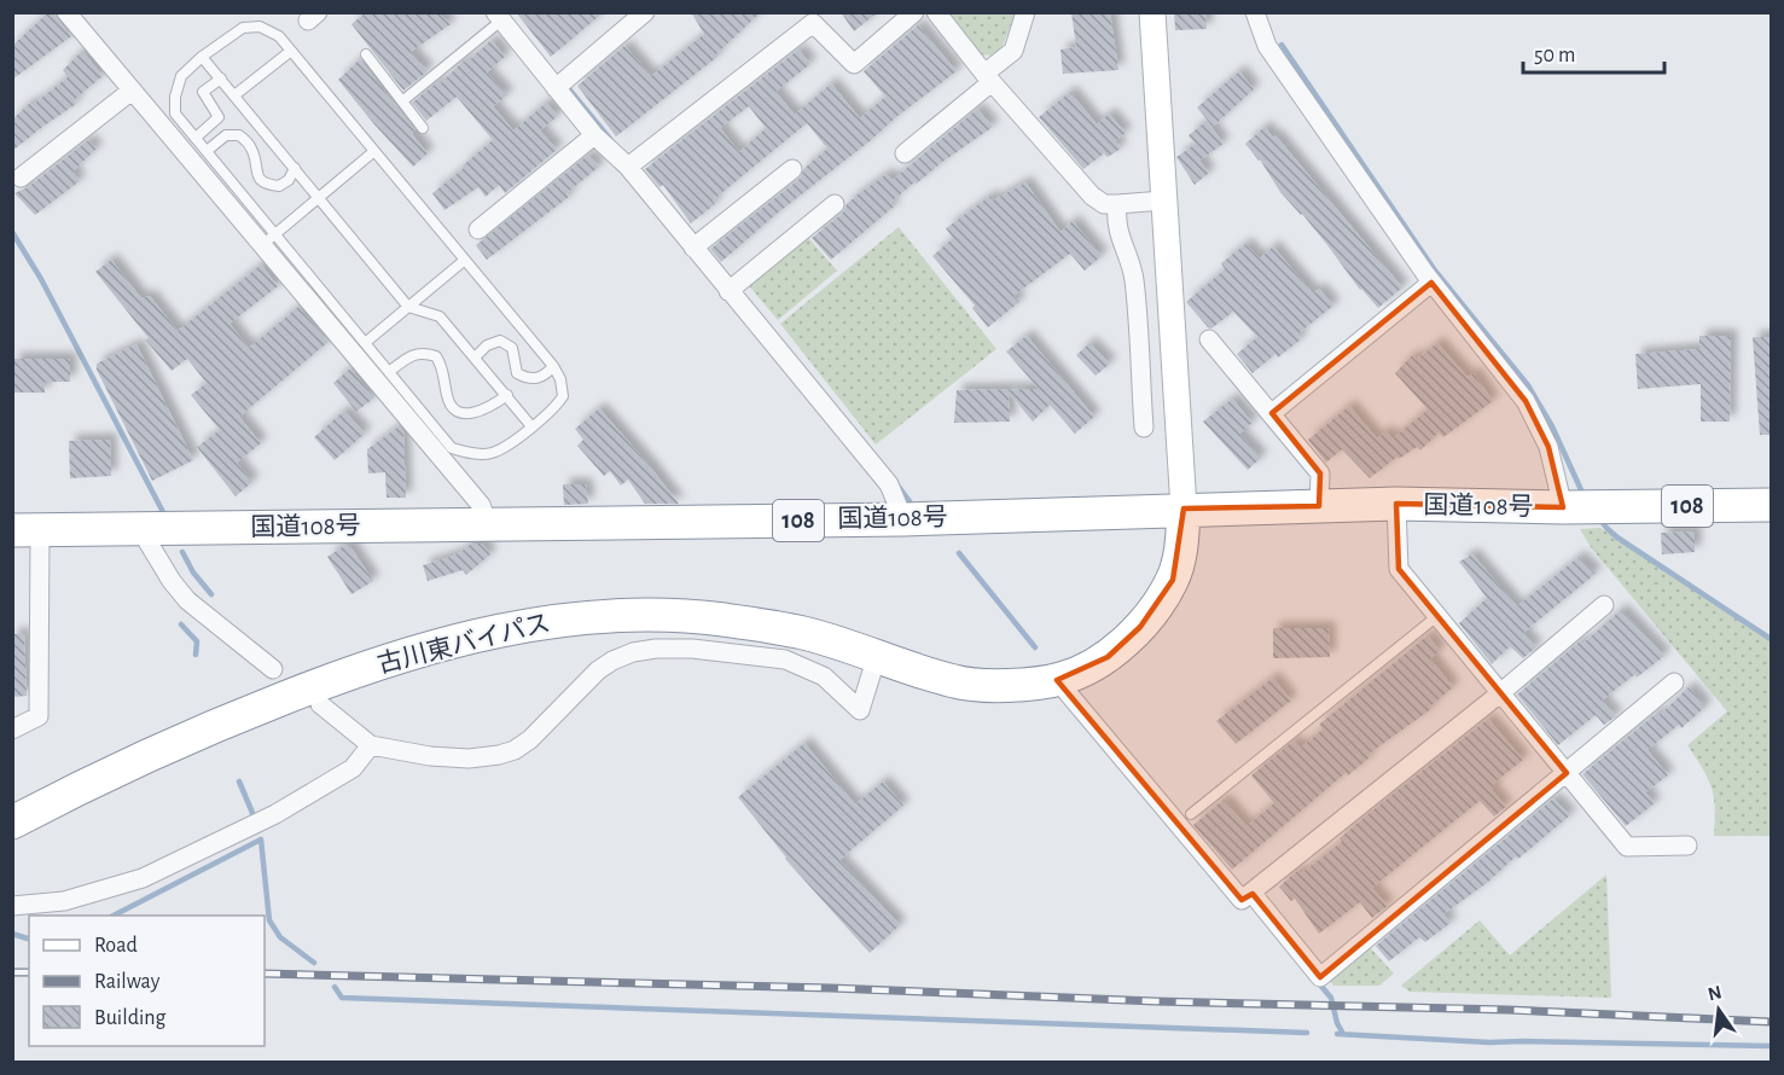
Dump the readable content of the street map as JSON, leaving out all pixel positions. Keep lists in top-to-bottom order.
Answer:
{
  "streets": {
    "highway": ["国道108号", "108", "古川東バイパス"]
  },
  "crossings": [
    ["国道108号", "古川東バイパス"]
  ],
  "legend": ["Road", "Railway", "Building"],
  "scale_bar": "50 m",
  "north": "top"
}
